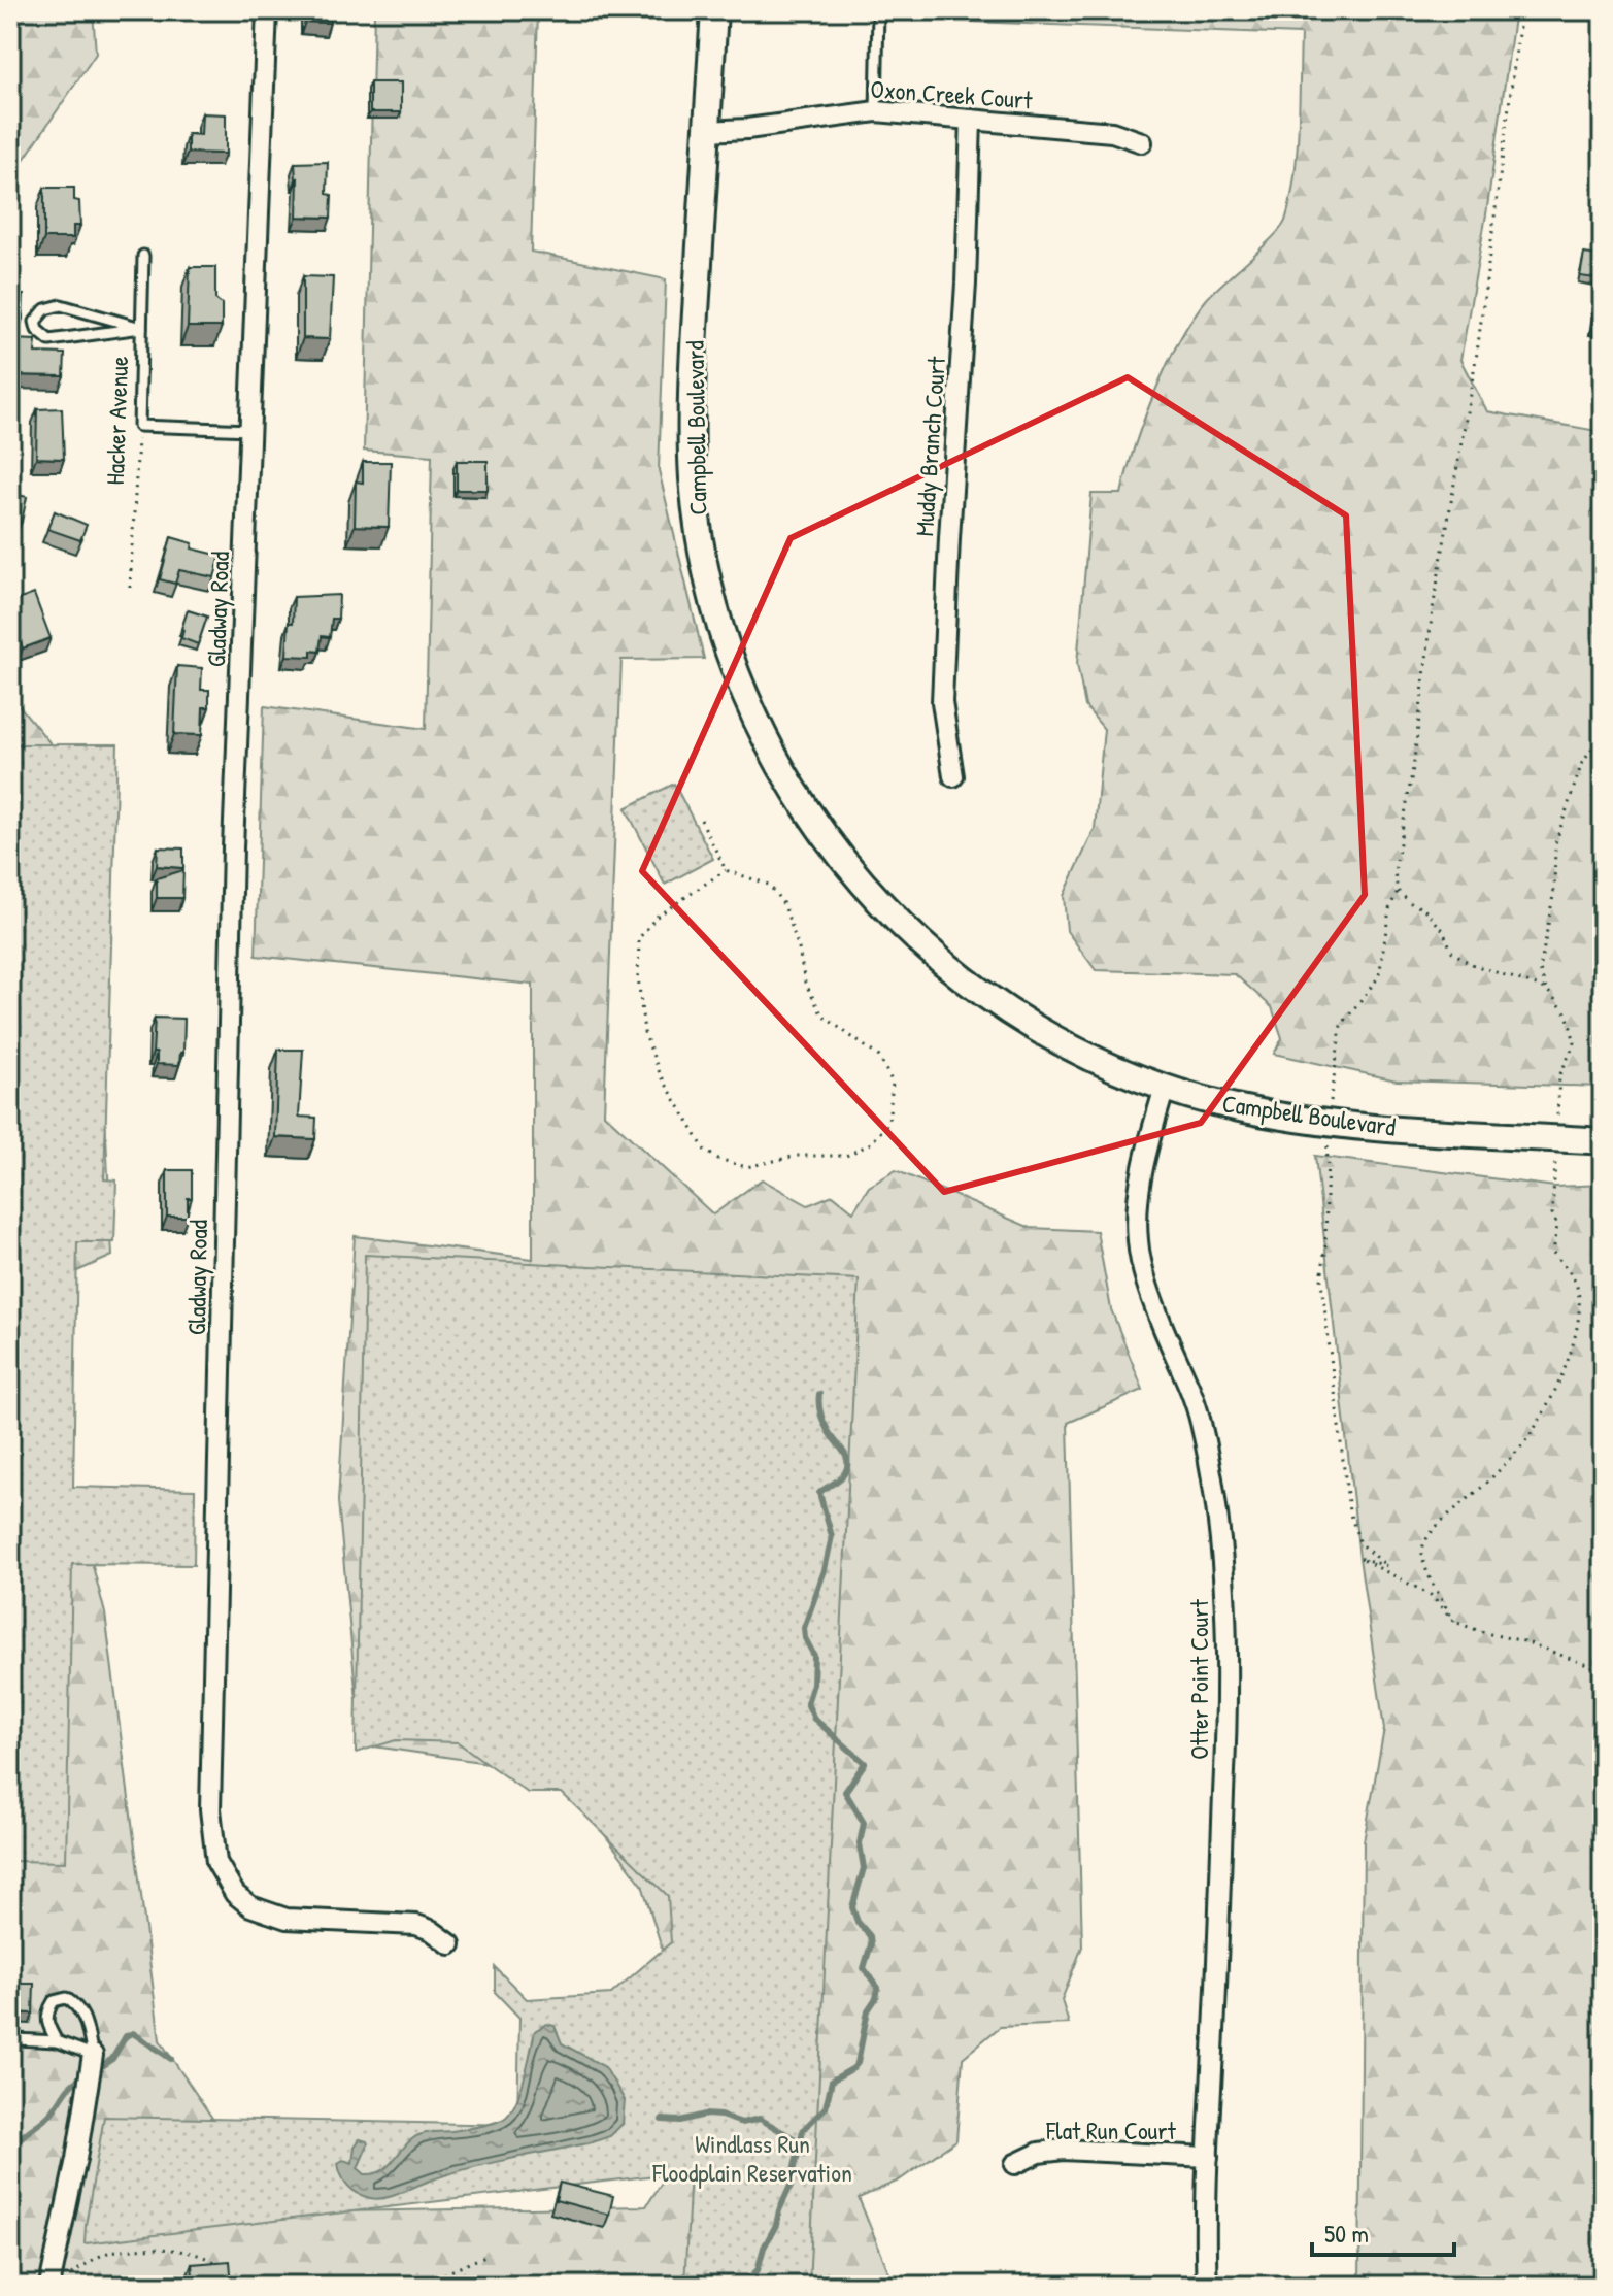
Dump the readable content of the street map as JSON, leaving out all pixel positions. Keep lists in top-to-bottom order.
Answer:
{
  "streets": {
    "street": [
      "Oxon Creek Court",
      "Campbell Boulevard",
      "Muddy Branch Court",
      "Gladway Road",
      "Otter Point Court",
      "Flat Run Court"
    ],
    "lane": ["Hacker Avenue"]
  },
  "crossings": [
    ["Oxon Creek Court", "Campbell Boulevard"],
    ["Oxon Creek Court", "Muddy Branch Court"],
    ["Campbell Boulevard", "Otter Point Court"],
    ["Otter Point Court", "Flat Run Court"]
  ],
  "parks": ["Windlass Run Floodplain Reservation"],
  "scale_bar": "50 m"
}
